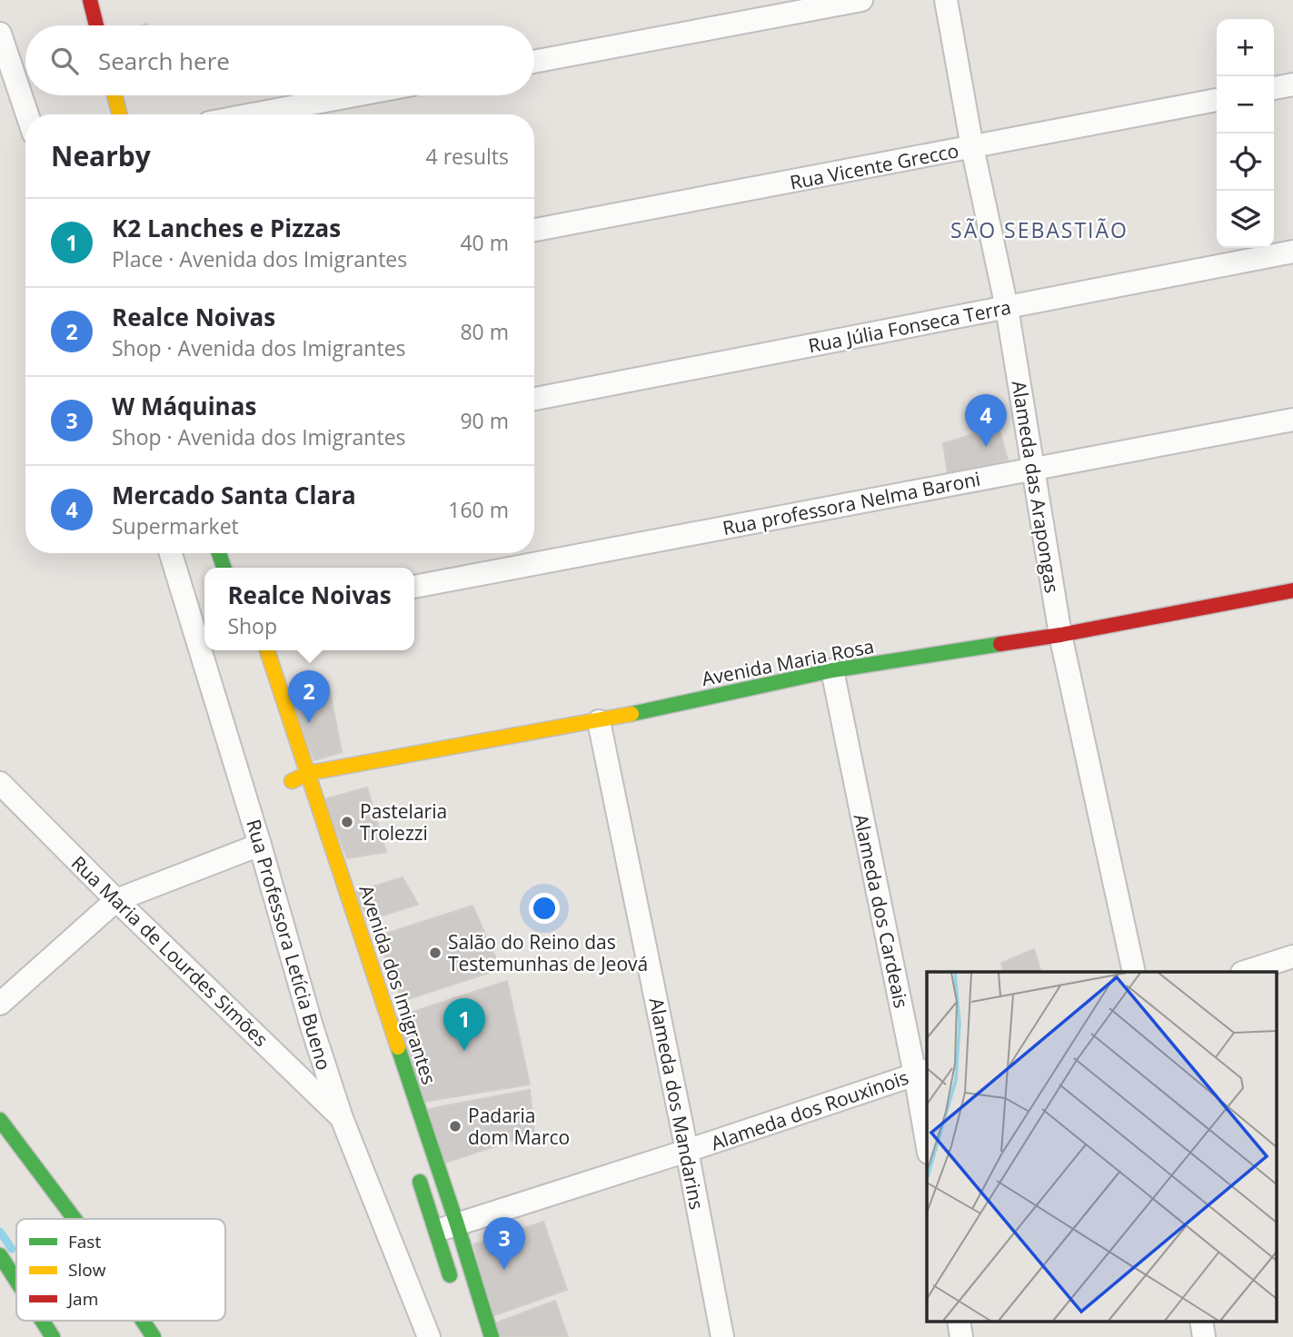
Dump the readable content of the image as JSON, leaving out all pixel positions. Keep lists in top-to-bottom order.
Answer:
{
  "streets": {
    "street": [
      "Rua Vicente Grecco",
      "Rua Júlia Fonseca Terra",
      "Alameda das Arapongas",
      "Rua professora Nelma Baroni",
      "Avenida Maria Rosa",
      "Alameda dos Cardeais",
      "Rua Professora Letícia Bueno",
      "Rua Maria de Lourdes Simões",
      "Avenida dos Imigrantes",
      "Alameda dos Mandarins",
      "Alameda dos Rouxinois"
    ]
  },
  "crossings": [
    ["Rua Vicente Grecco", "Alameda das Arapongas"],
    ["Rua Júlia Fonseca Terra", "Alameda das Arapongas"],
    ["Alameda das Arapongas", "Rua professora Nelma Baroni"],
    ["Alameda das Arapongas", "Avenida Maria Rosa"],
    ["Avenida Maria Rosa", "Alameda dos Cardeais"],
    ["Avenida Maria Rosa", "Avenida dos Imigrantes"],
    ["Avenida Maria Rosa", "Alameda dos Mandarins"],
    ["Alameda dos Cardeais", "Alameda dos Rouxinois"],
    ["Rua Professora Letícia Bueno", "Rua Maria de Lourdes Simões"],
    ["Avenida dos Imigrantes", "Alameda dos Rouxinois"],
    ["Alameda dos Mandarins", "Alameda dos Rouxinois"]
  ],
  "districts": ["SÃO SEBASTIÃO"],
  "places": ["Pastelaria Trolezzi", "Salão do Reino das Testemunhas de Jeová", "Padaria dom Marco"],
  "legend": ["Fast", "Slow", "Jam"],
  "page": {
    "map_buttons": ["+", "−"],
    "search": "Search here",
    "heading": ["Nearby", "4 results"],
    "list": [
      {
        "mark": "1",
        "name": "K2 Lanches e Pizzas",
        "note": "Place · Avenida dos Imigrantes",
        "value": "40 m"
      },
      {
        "mark": "2",
        "name": "Realce Noivas",
        "note": "Shop · Avenida dos Imigrantes",
        "value": "80 m"
      },
      {
        "mark": "3",
        "name": "W Máquinas",
        "note": "Shop · Avenida dos Imigrantes",
        "value": "90 m"
      },
      {
        "mark": "4",
        "name": "Mercado Santa Clara",
        "note": "Supermarket",
        "value": "160 m"
      }
    ],
    "pins": [
      "4",
      "2",
      "1",
      "3"
    ],
    "popup": ["Realce Noivas", "Shop"]
  }
}
